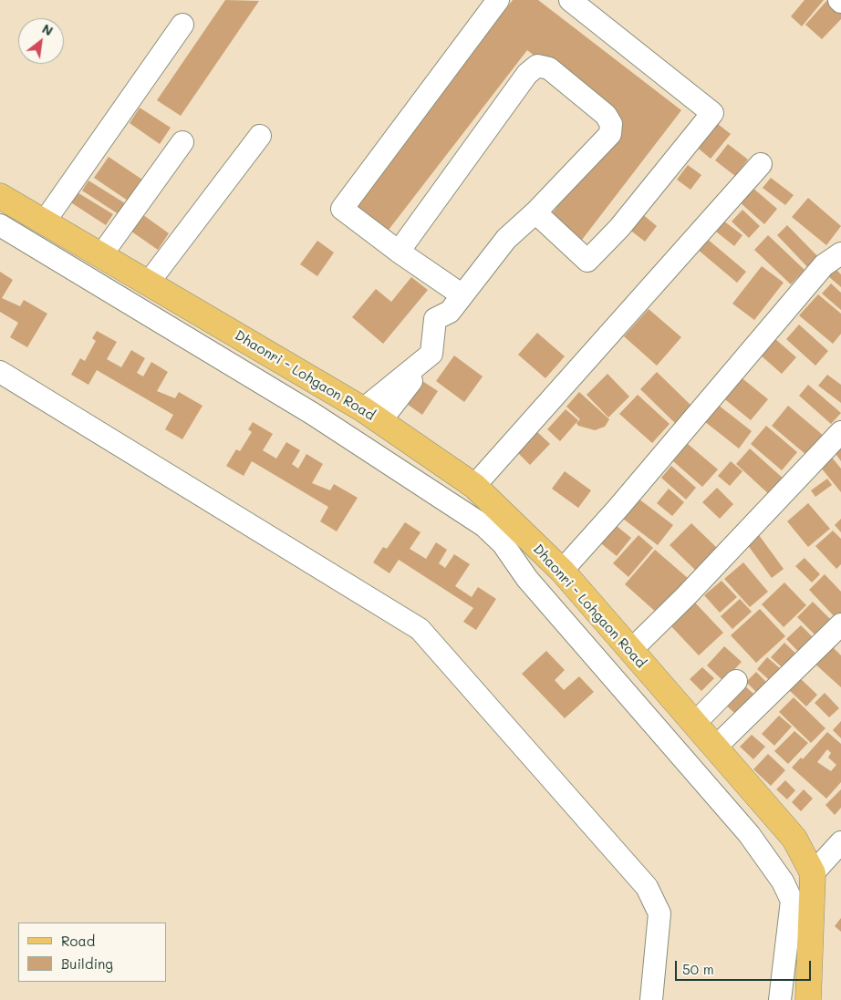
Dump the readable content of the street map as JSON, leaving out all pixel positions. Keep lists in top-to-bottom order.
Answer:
{
  "streets": {
    "main road": ["Dhaonri - Lohgaon Road"]
  },
  "legend": ["Road", "Building"],
  "scale_bar": "50 m",
  "north": "top right"
}
